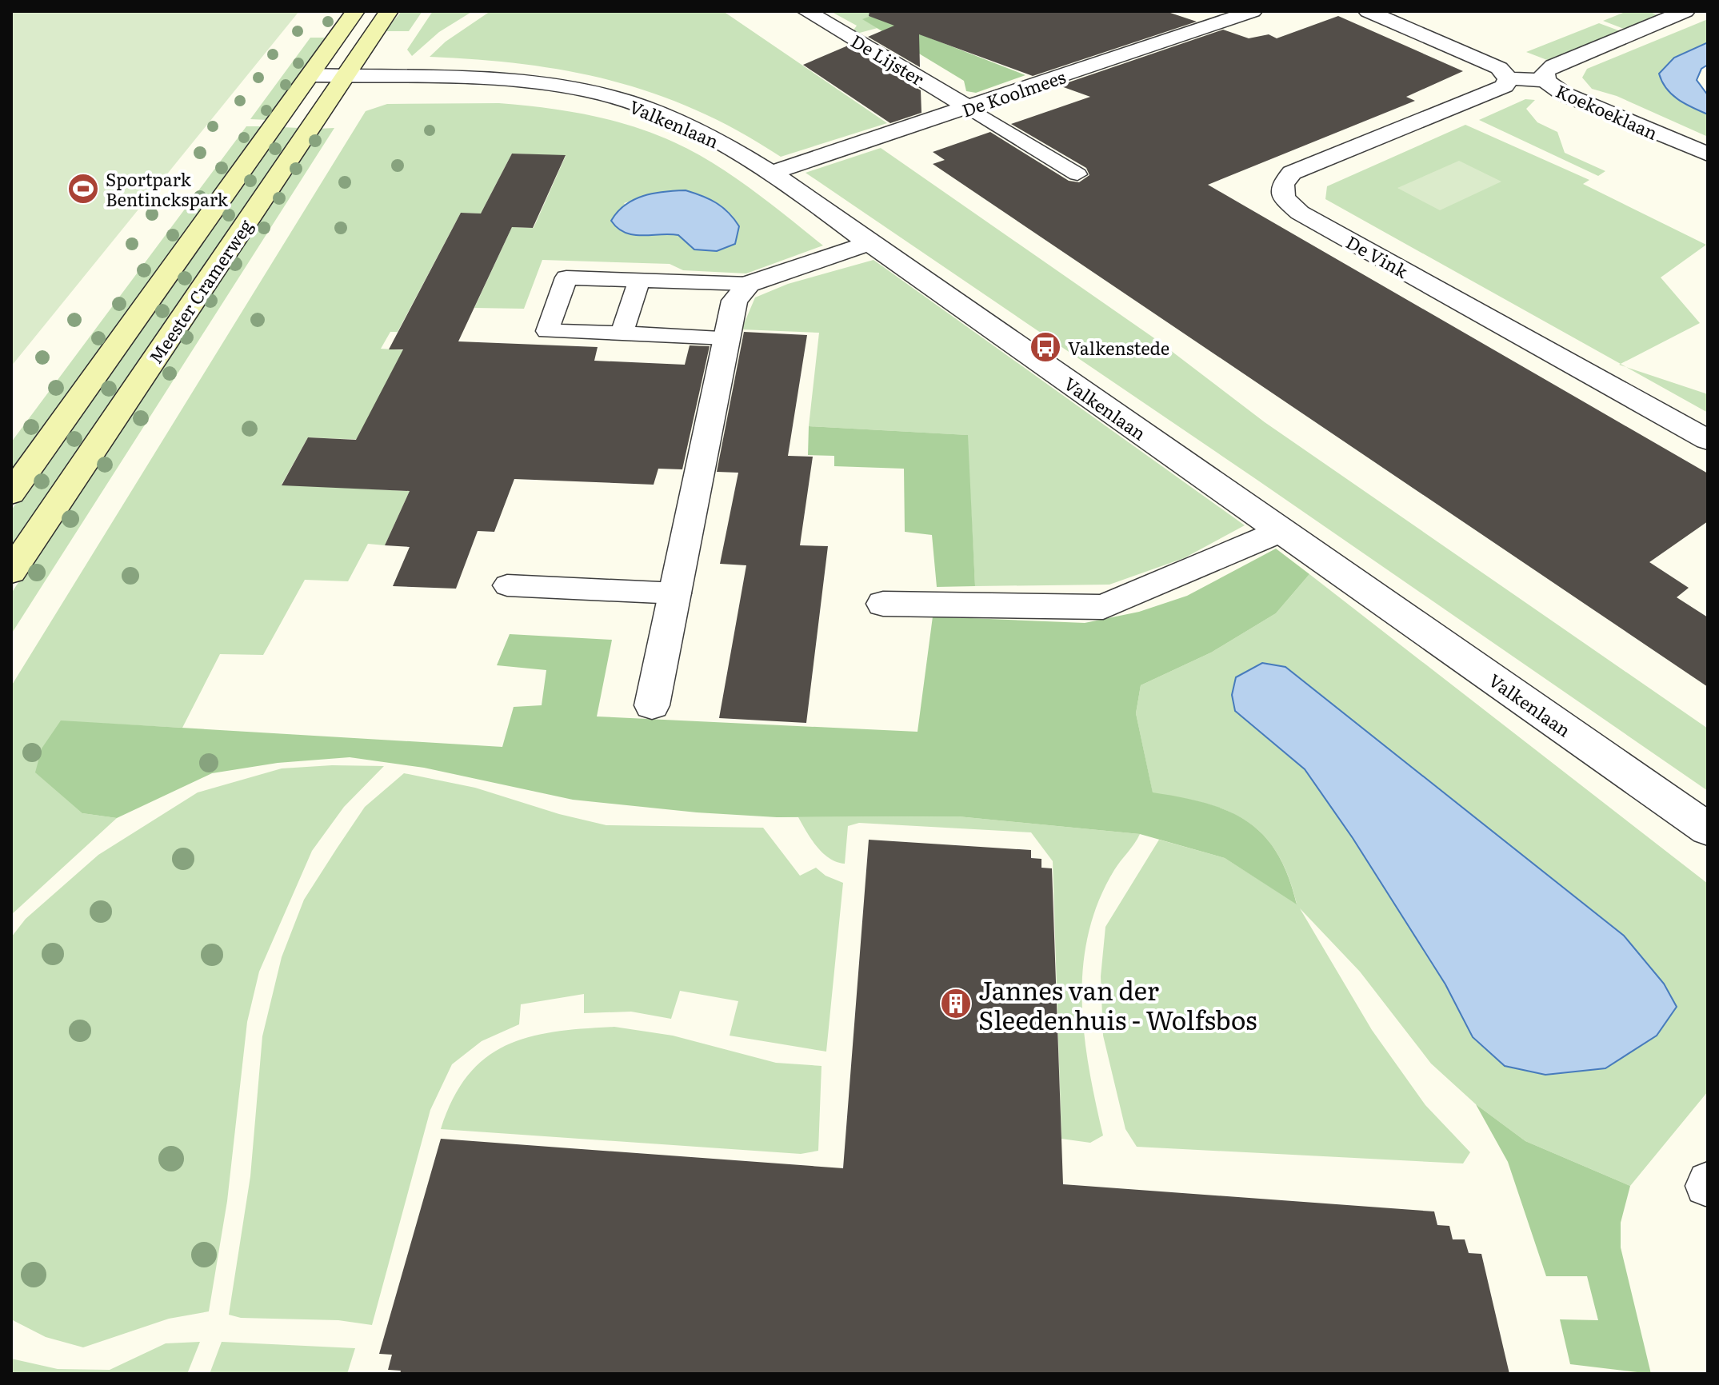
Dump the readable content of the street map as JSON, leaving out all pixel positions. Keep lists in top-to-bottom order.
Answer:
{
  "streets": {
    "main road": ["Meester Cramerweg"],
    "street": [
      "De Lijster",
      "De Koolmees",
      "Koekoeklaan",
      "Valkenlaan",
      "De Vink"
    ]
  },
  "crossings": [
    ["De Lijster", "De Koolmees"],
    ["De Koolmees", "Valkenlaan"],
    ["Koekoeklaan", "De Vink"],
    ["Valkenlaan", "Meester Cramerweg"]
  ],
  "places": {
    "sports": ["Sportpark Bentinckspark"],
    "bus stop": ["Valkenstede"],
    "building": ["Jannes van der Sleedenhuis - Wolfsbos"]
  }
}
